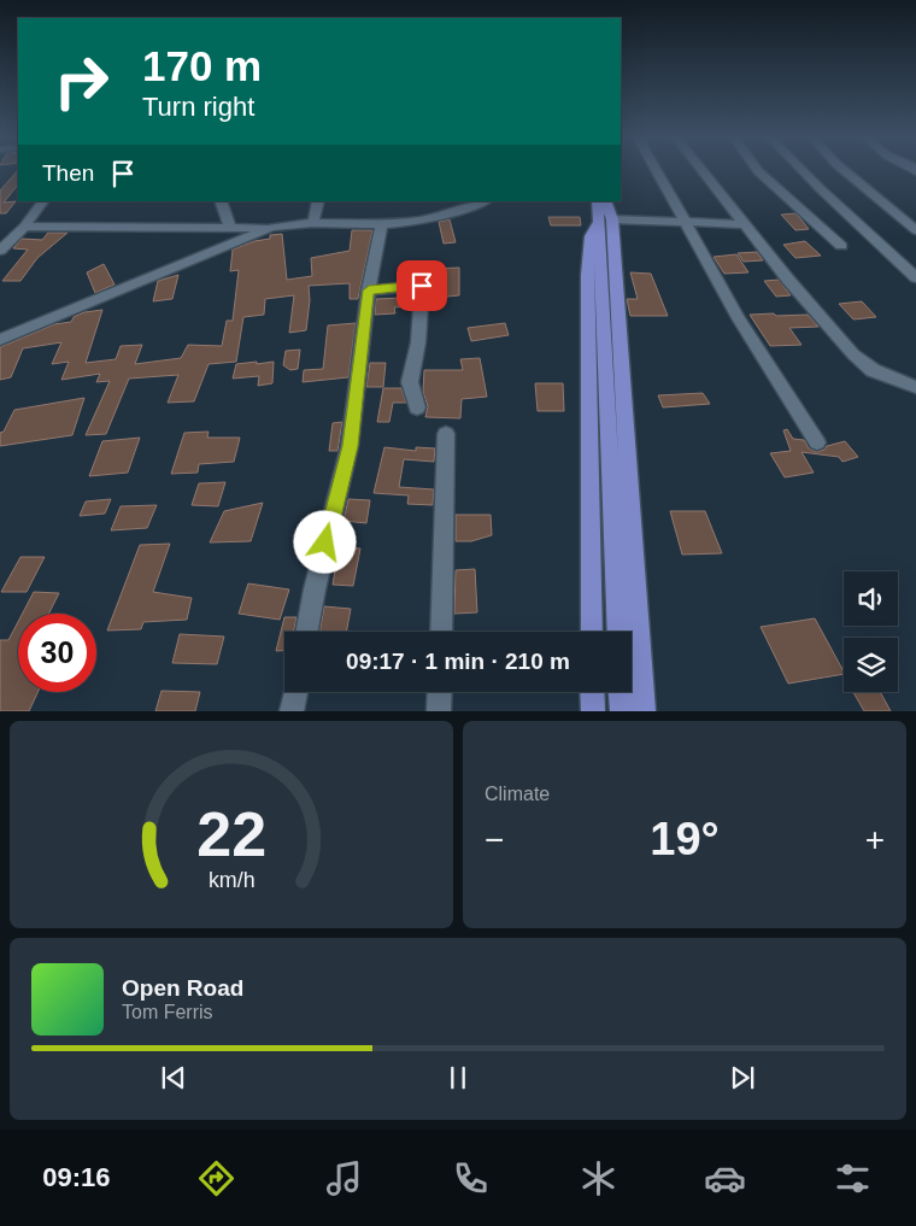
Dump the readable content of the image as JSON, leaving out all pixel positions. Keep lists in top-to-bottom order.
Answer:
{
  "page": {
    "turn": ["170 m", "Turn right"],
    "then": "Then",
    "limit": "30",
    "trip": "09:17 · 1 min · 210 m",
    "tile": "Climate",
    "heat": ["−", "19°", "+"],
    "song": ["Open Road", "Tom Ferris"],
    "tabs": "09:16",
    "gauge": ["22", "km/h"]
  }
}
